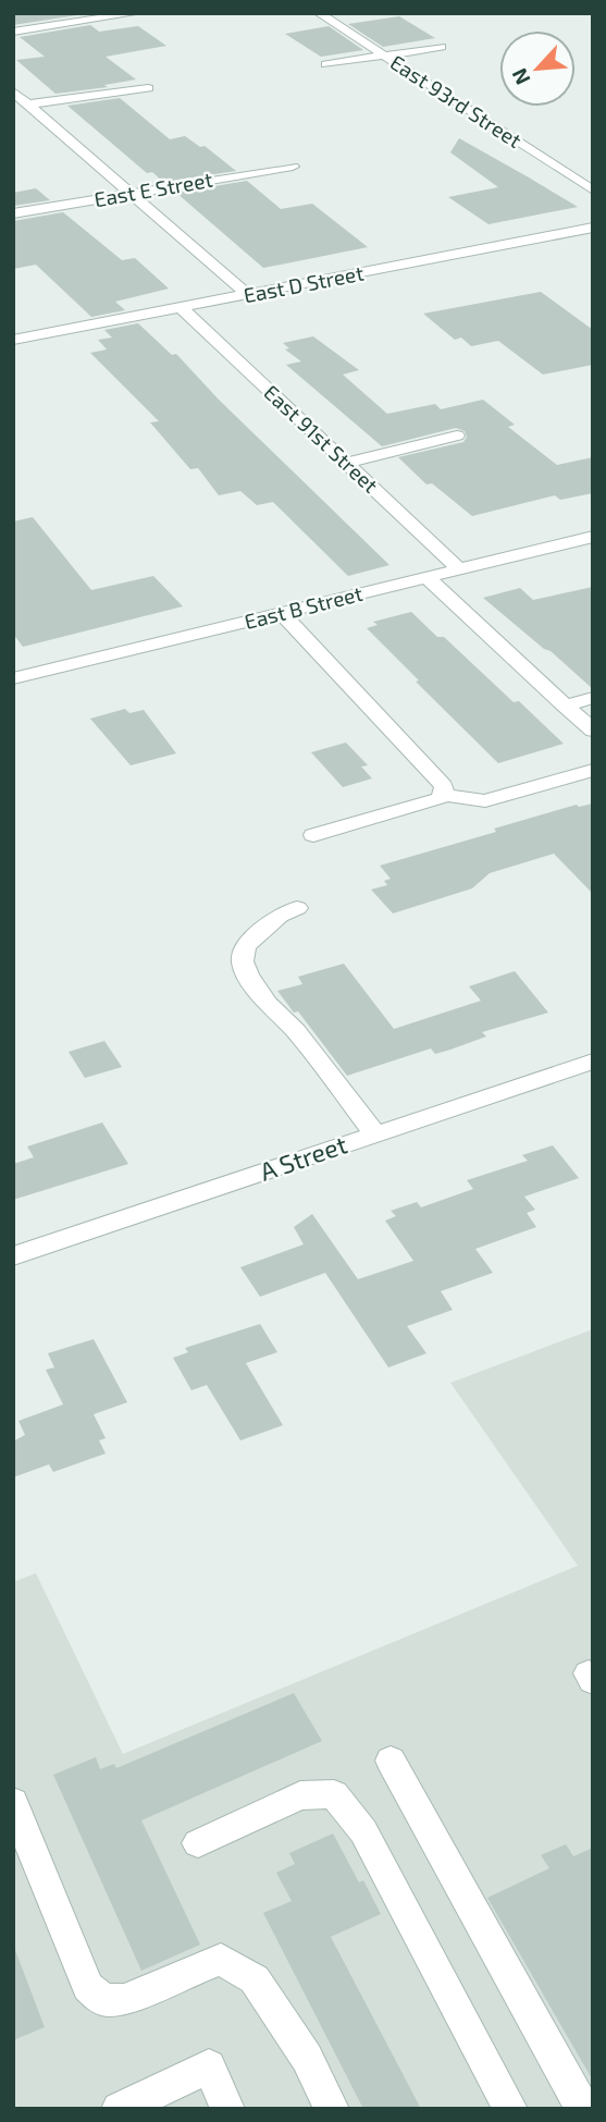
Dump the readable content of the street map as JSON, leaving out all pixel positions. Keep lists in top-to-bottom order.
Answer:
{
  "streets": {
    "street": [
      "East 93rd Street",
      "East E Street",
      "East D Street",
      "East 91st Street",
      "East B Street",
      "A Street"
    ]
  },
  "crossings": [
    ["East D Street", "East 91st Street"],
    ["East 91st Street", "East B Street"]
  ],
  "north": "bottom left"
}
